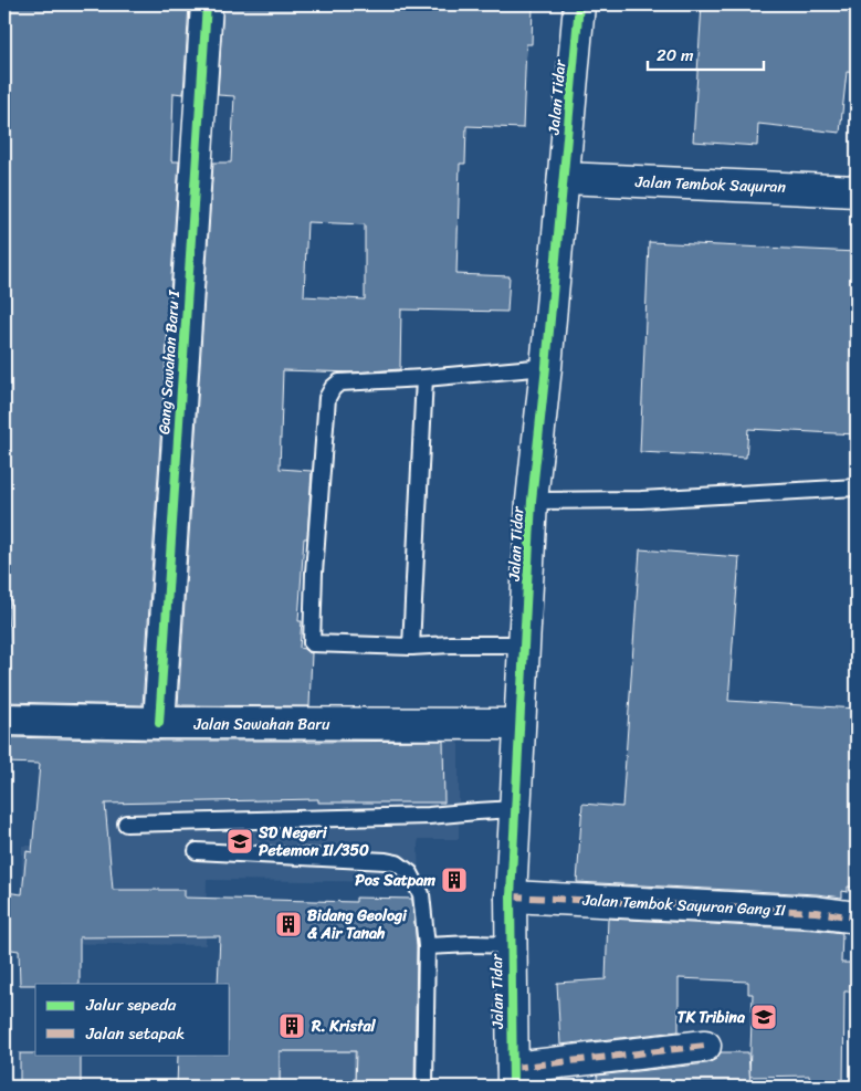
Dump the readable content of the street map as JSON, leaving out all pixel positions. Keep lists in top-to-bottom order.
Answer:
{
  "streets": {
    "street": [
      "Jalan Tidar",
      "Jalan Tembok Sayuran",
      "Gang Sawahan Baru I",
      "Jalan Sawahan Baru",
      "Jalan Tembok Sayuran Gang II"
    ]
  },
  "crossings": [
    ["Jalan Tidar", "Jalan Tembok Sayuran"],
    ["Jalan Tidar", "Jalan Sawahan Baru"],
    ["Jalan Tidar", "Jalan Tembok Sayuran Gang II"],
    ["Gang Sawahan Baru I", "Jalan Sawahan Baru"]
  ],
  "places": {
    "school or university": ["SD Negeri Petemon II/350", "TK Tribina"],
    "building": ["Pos Satpam", "Bidang Geologi & Air Tanah", "R. Kristal"]
  },
  "legend": ["Jalur sepeda", "Jalan setapak"],
  "scale_bar": "20 m"
}
